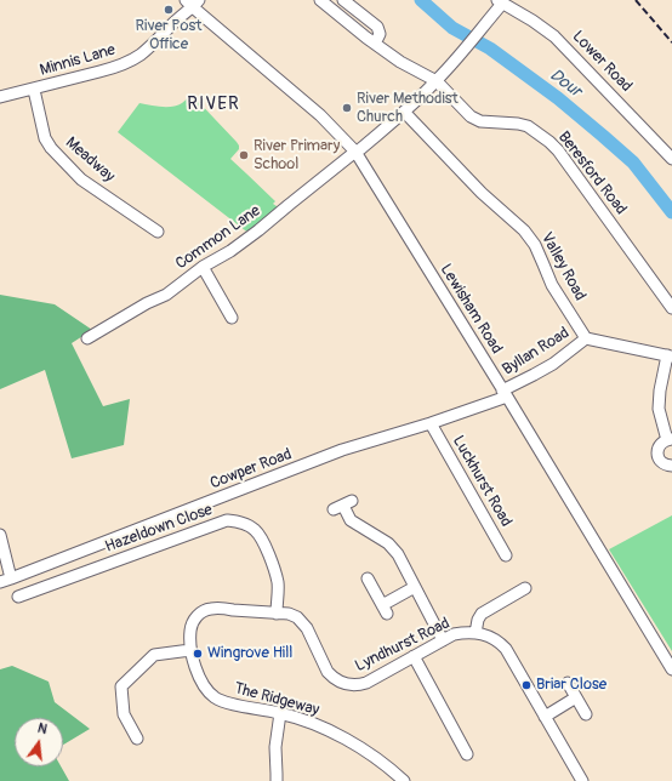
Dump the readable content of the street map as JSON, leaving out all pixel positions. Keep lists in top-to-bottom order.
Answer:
{
  "streets": {
    "street": [
      "Minnis Lane",
      "Lower Road",
      "Meadway",
      "Beresford Road",
      "Common Lane",
      "Valley Road",
      "Lewisham Road",
      "Byllan Road",
      "Cowper Road",
      "Luckhurst Road",
      "Hazeldown Close",
      "Lyndhurst Road",
      "The Ridgeway"
    ]
  },
  "crossings": [
    ["Minnis Lane", "Meadway"],
    ["Minnis Lane", "Lewisham Road"],
    ["Lower Road", "Common Lane"],
    ["Beresford Road", "Common Lane"],
    ["Common Lane", "Valley Road"],
    ["Common Lane", "Lewisham Road"],
    ["Valley Road", "Byllan Road"],
    ["Lewisham Road", "Byllan Road"],
    ["Lewisham Road", "Cowper Road"],
    ["Byllan Road", "Cowper Road"],
    ["Cowper Road", "Luckhurst Road"],
    ["Hazeldown Close", "Lyndhurst Road"],
    ["Lyndhurst Road", "The Ridgeway"]
  ],
  "districts": ["RIVER"],
  "water": ["Dour"],
  "places": [
    "River Post Office",
    "River Methodist Church",
    "River Primary School",
    "Wingrove Hill",
    "Briar Close"
  ],
  "north": "top"
}
